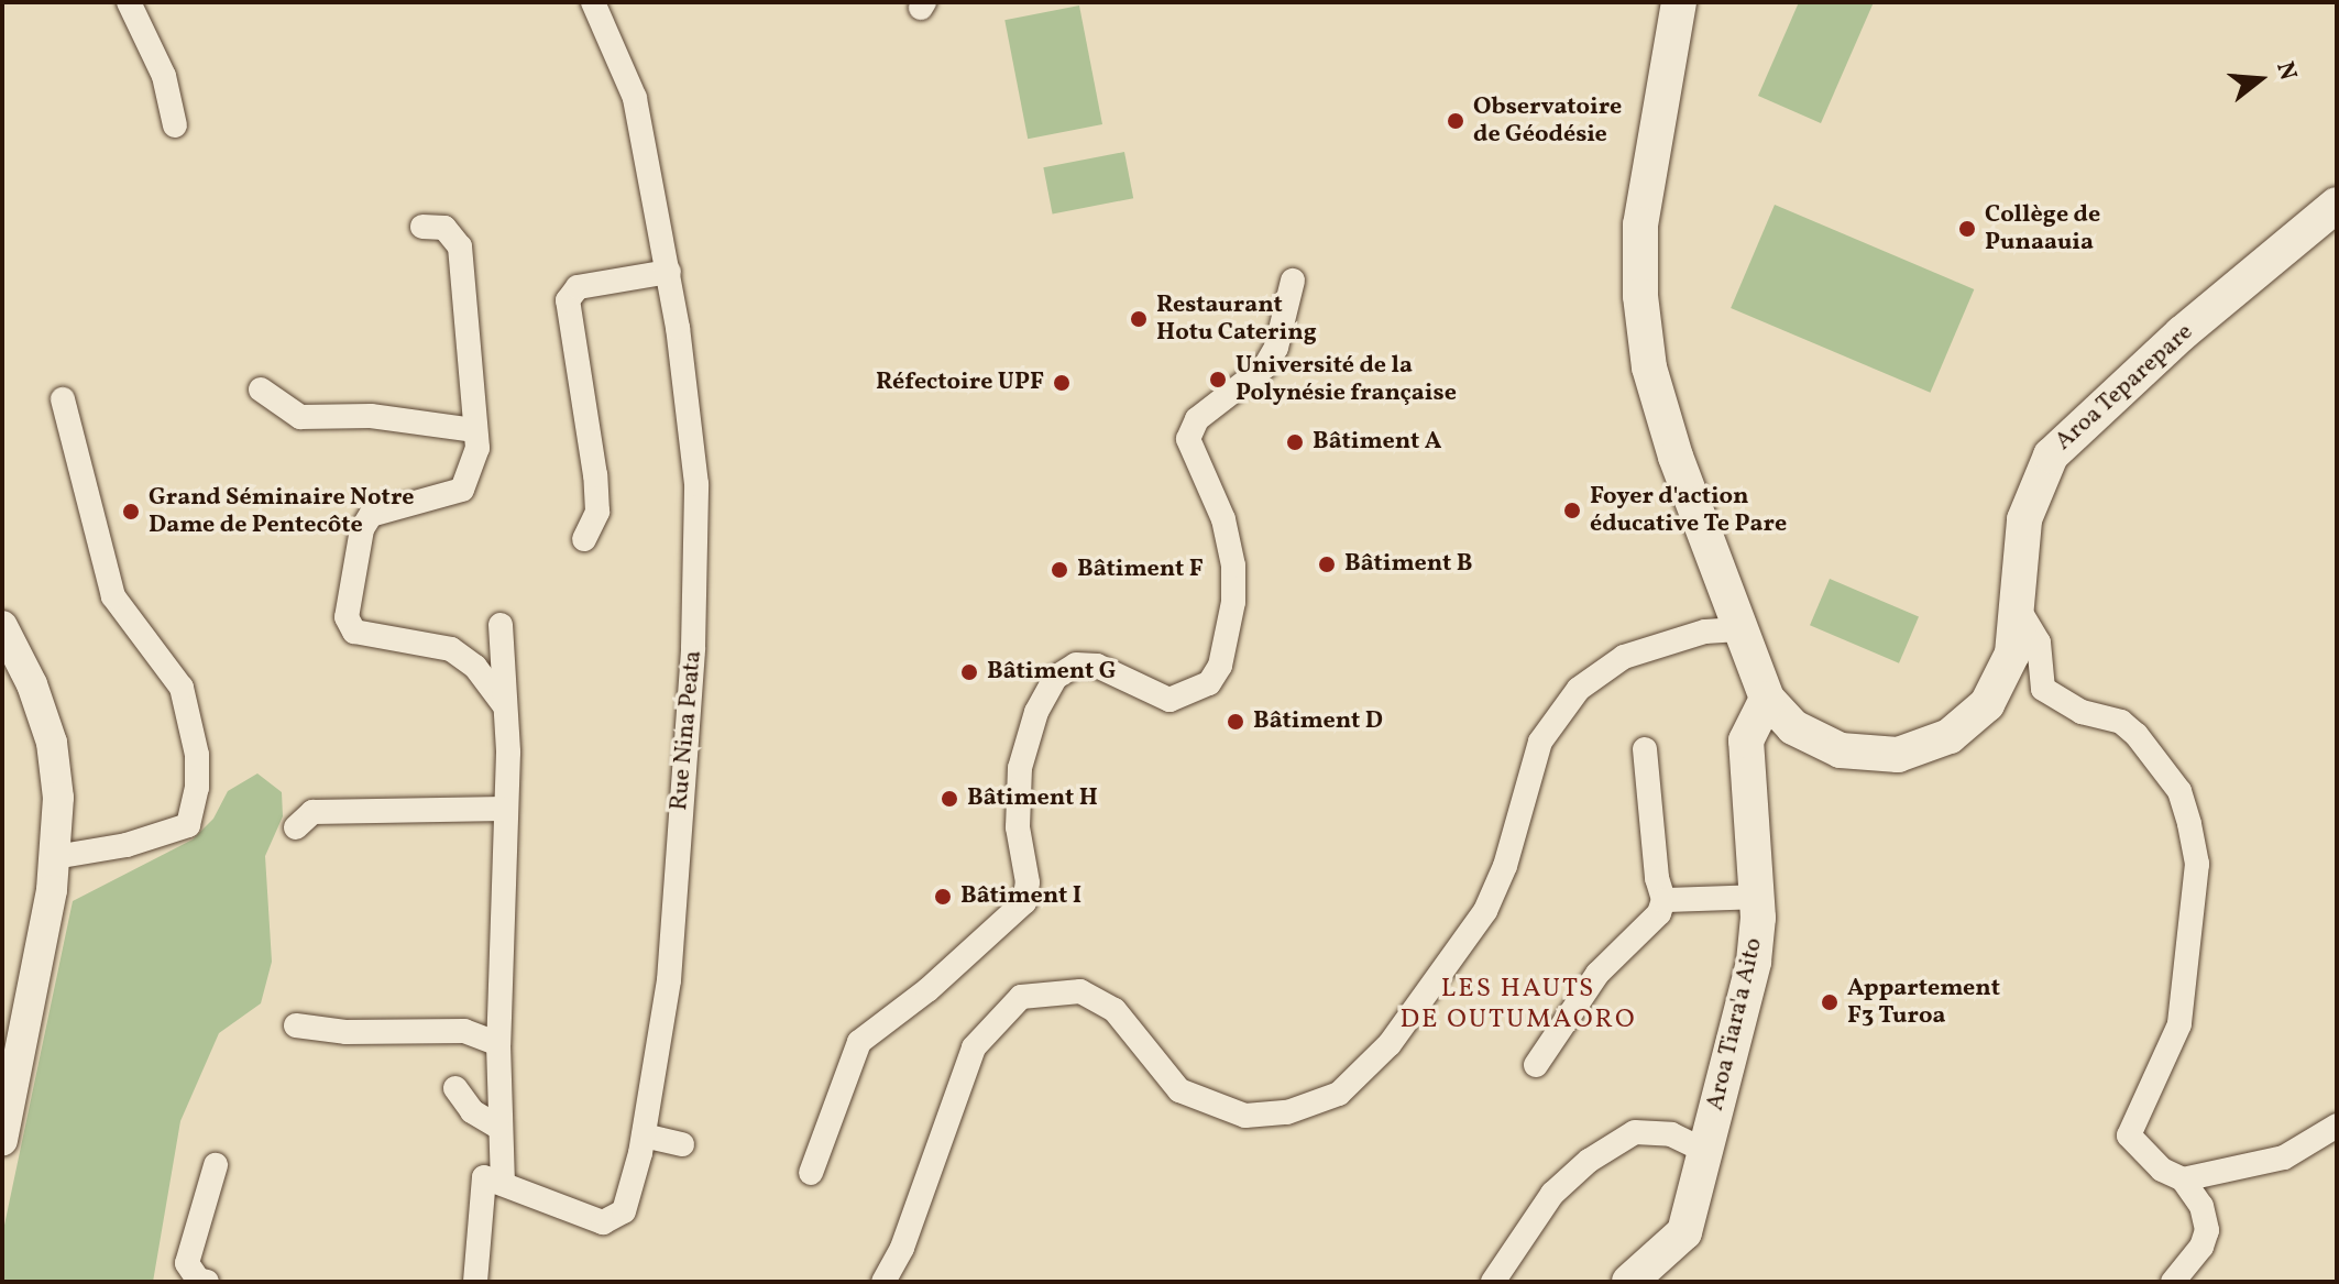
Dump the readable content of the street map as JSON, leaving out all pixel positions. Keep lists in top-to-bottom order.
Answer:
{
  "streets": {
    "main road": ["Aroa Teparepare", "Aroa Tiara'a Aito"],
    "street": ["Rue Nina Peata"]
  },
  "crossings": [
    ["Aroa Teparepare", "Aroa Tiara'a Aito"]
  ],
  "districts": ["LES HAUTS DE OUTUMAORO"],
  "places": [
    "Observatoire de Géodésie",
    "Collège de Punaauia",
    "Restaurant Hotu Catering",
    "Université de la Polynésie française",
    "Réfectoire UPF",
    "Bâtiment A",
    "Foyer d'action éducative Te Pare",
    "Grand Séminaire Notre Dame de Pentecôte",
    "Bâtiment B",
    "Bâtiment F",
    "Bâtiment G",
    "Bâtiment D",
    "Bâtiment H",
    "Bâtiment I",
    "Appartement F3 Turoa"
  ],
  "north": "right"
}
